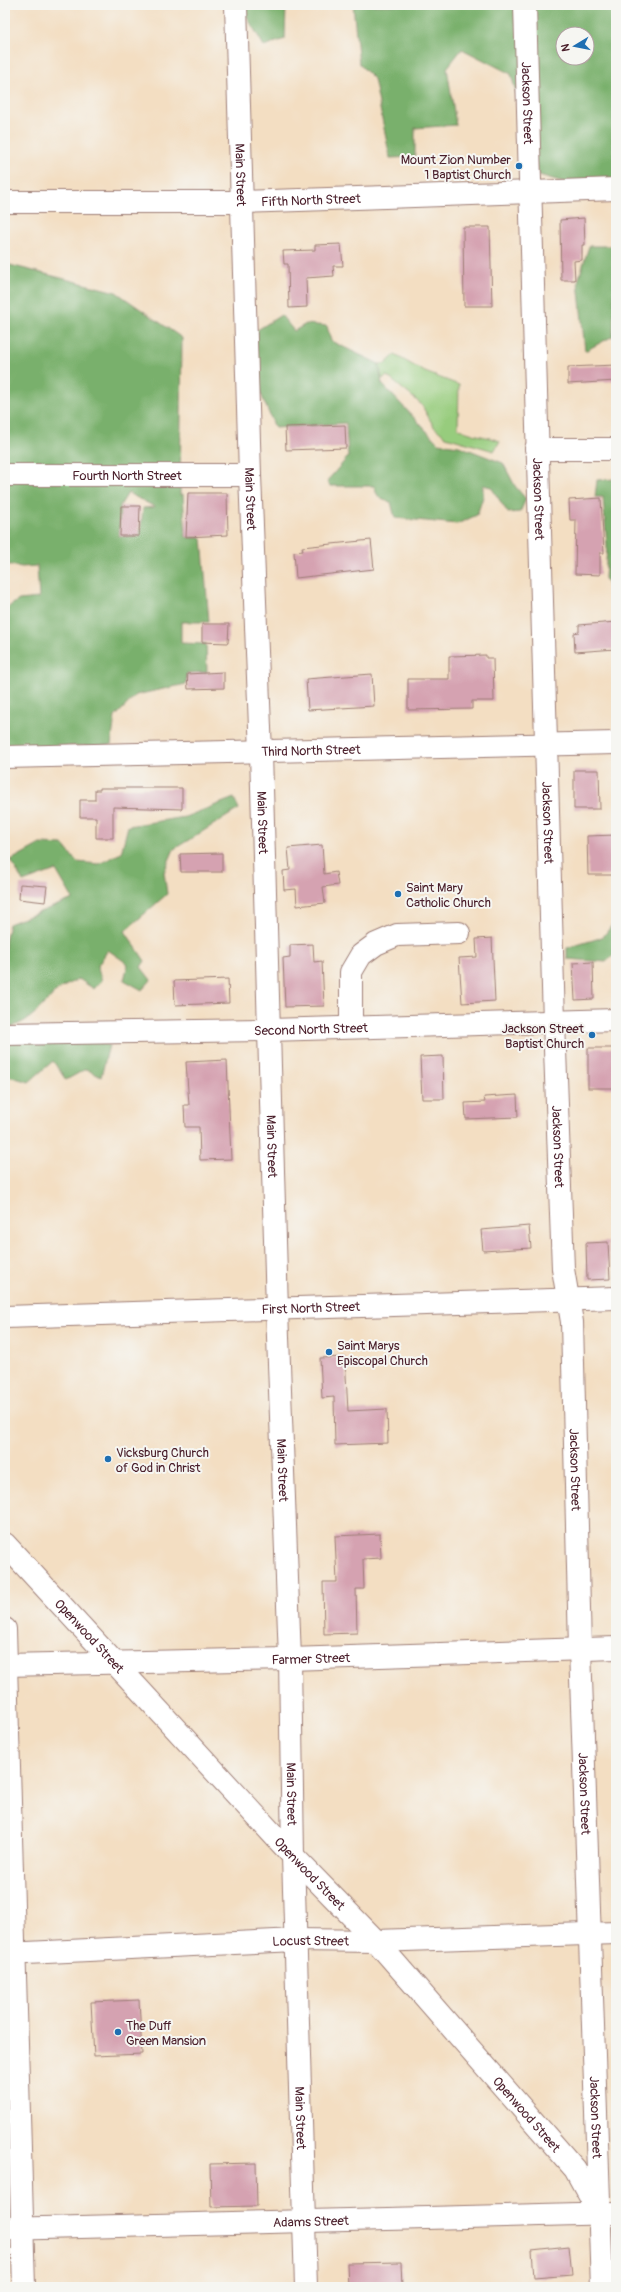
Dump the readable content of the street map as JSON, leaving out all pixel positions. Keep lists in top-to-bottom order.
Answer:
{
  "streets": {
    "street": [
      "Jackson Street",
      "Main Street",
      "Fifth North Street",
      "Fourth North Street",
      "Third North Street",
      "Second North Street",
      "First North Street",
      "Openwood Street",
      "Farmer Street",
      "Locust Street",
      "Adams Street"
    ]
  },
  "crossings": [
    ["Jackson Street", "Fifth North Street"],
    ["Jackson Street", "Third North Street"],
    ["Jackson Street", "Second North Street"],
    ["Jackson Street", "First North Street"],
    ["Jackson Street", "Openwood Street"],
    ["Jackson Street", "Farmer Street"],
    ["Jackson Street", "Locust Street"],
    ["Jackson Street", "Adams Street"],
    ["Main Street", "Fifth North Street"],
    ["Main Street", "Fourth North Street"],
    ["Main Street", "Third North Street"],
    ["Main Street", "Second North Street"],
    ["Main Street", "First North Street"],
    ["Main Street", "Openwood Street"],
    ["Main Street", "Farmer Street"],
    ["Main Street", "Locust Street"],
    ["Main Street", "Adams Street"],
    ["Openwood Street", "Farmer Street"],
    ["Openwood Street", "Locust Street"],
    ["Openwood Street", "Adams Street"]
  ],
  "places": [
    "Mount Zion Number 1 Baptist Church",
    "Saint Mary Catholic Church",
    "Jackson Street Baptist Church",
    "Saint Marys Episcopal Church",
    "Vicksburg Church of God in Christ",
    "The Duff Green Mansion"
  ],
  "north": "left"
}
